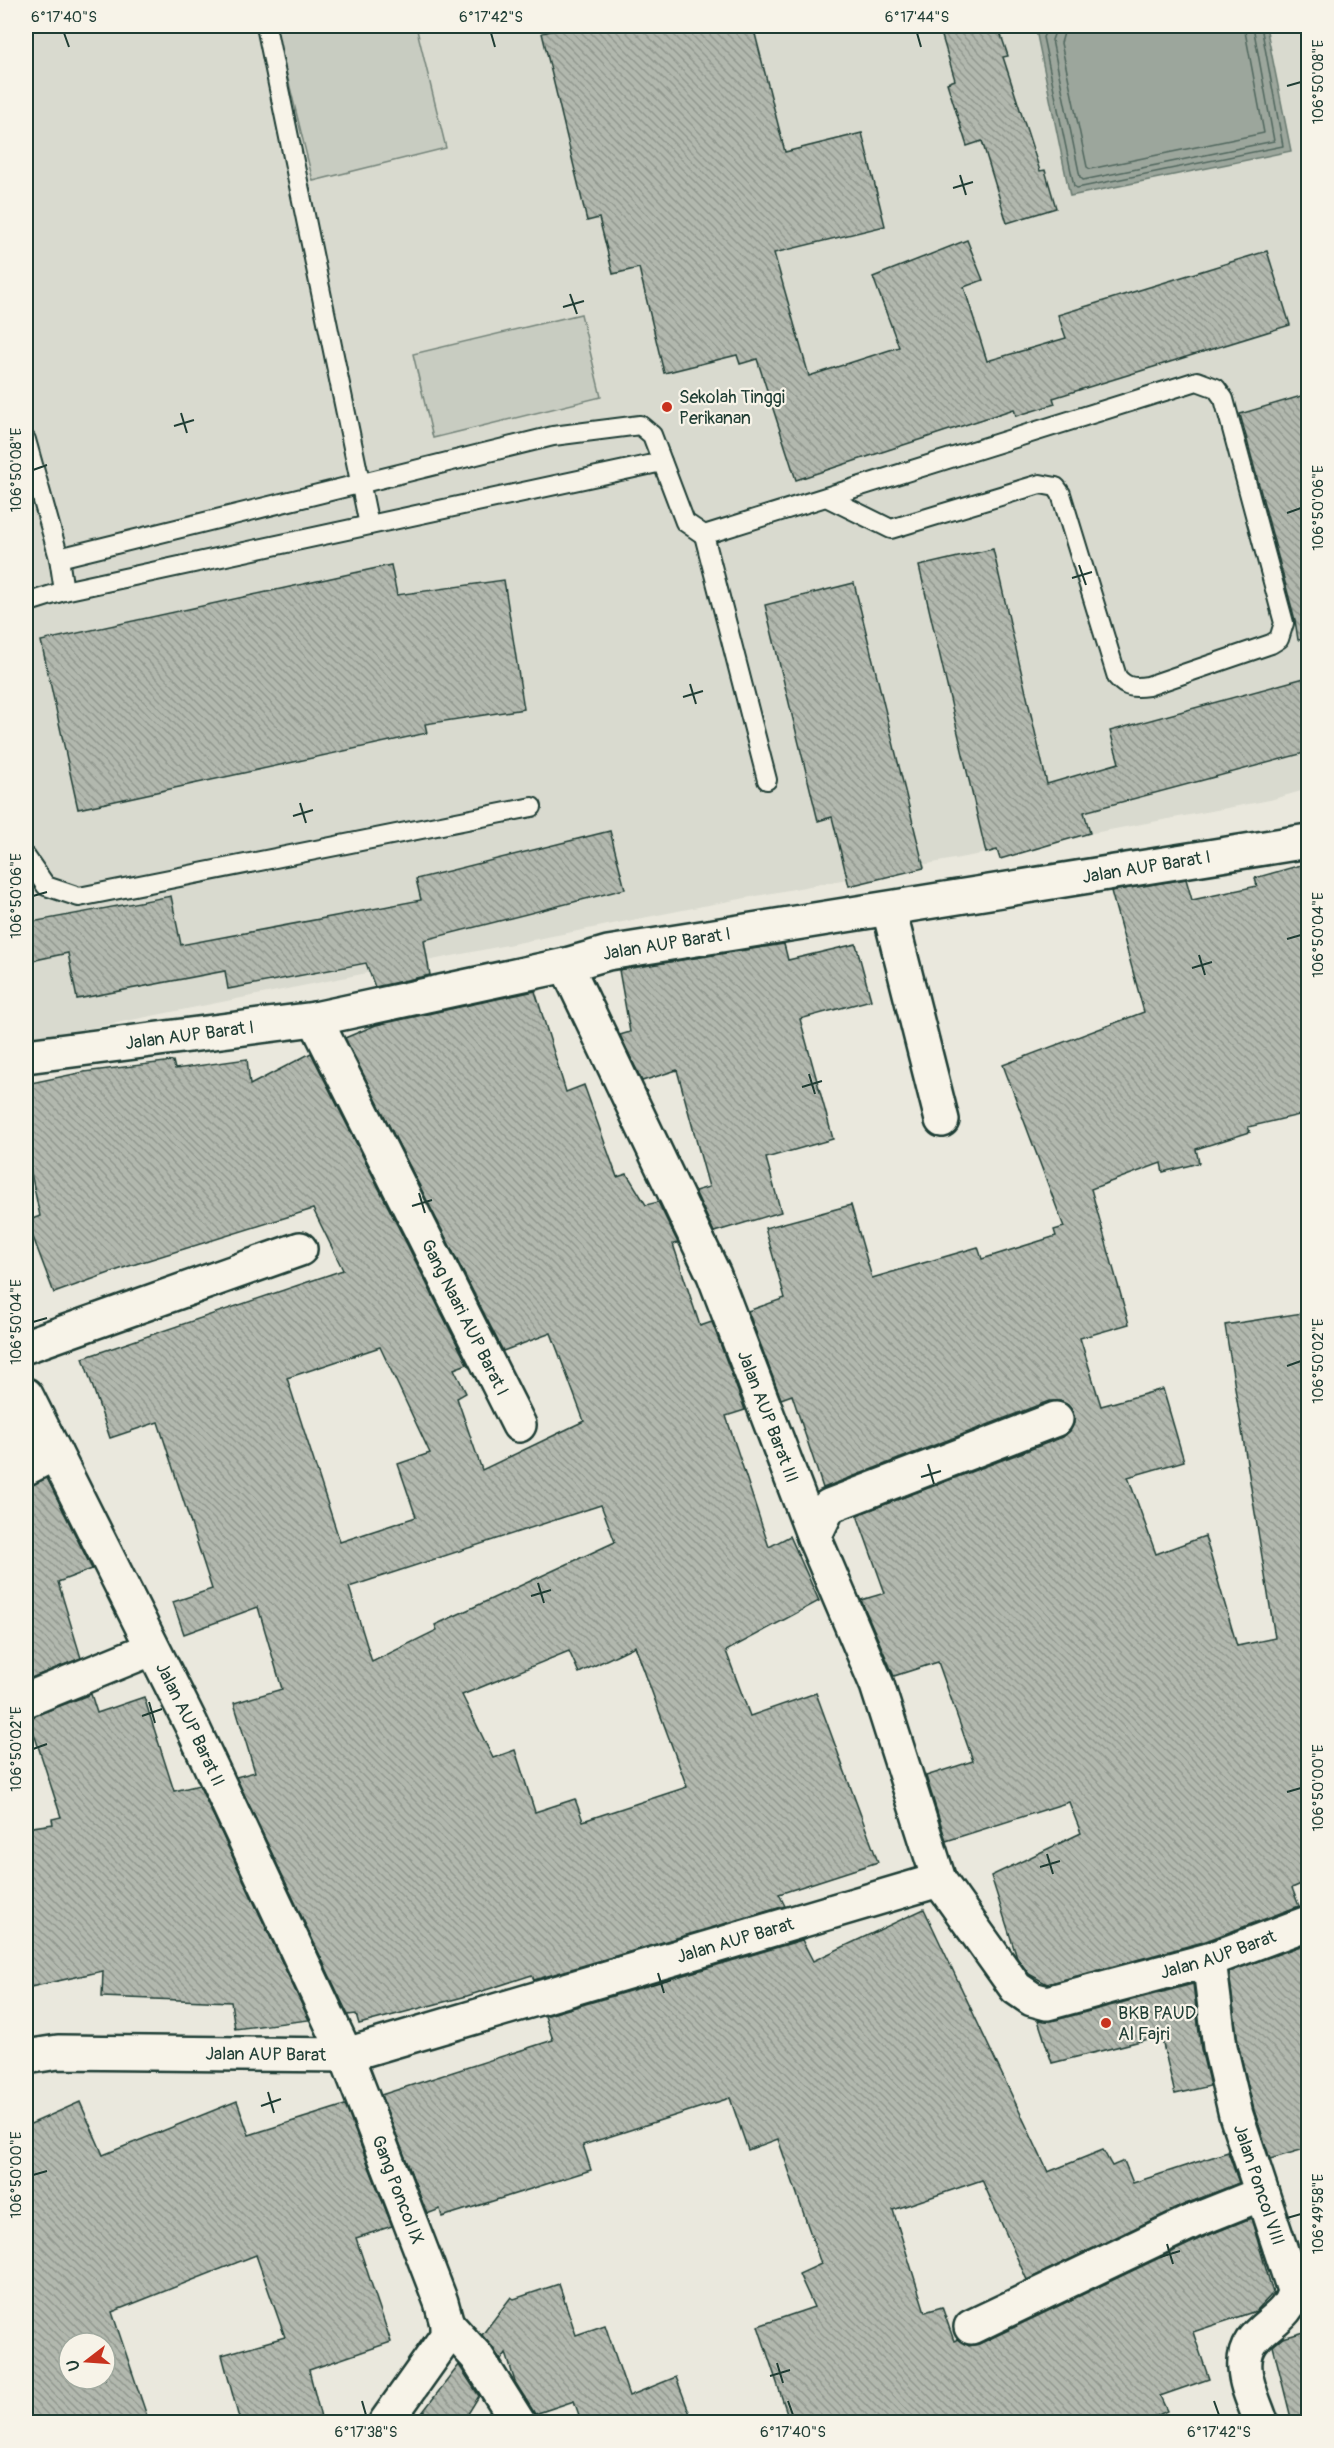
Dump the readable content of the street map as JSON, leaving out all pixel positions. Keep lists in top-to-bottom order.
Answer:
{
  "streets": {
    "street": [
      "Jalan AUP Barat I",
      "Gang Naari AUP Barat I",
      "Jalan AUP Barat III",
      "Jalan AUP Barat II",
      "Jalan AUP Barat",
      "Jalan Poncol VIII",
      "Gang Poncol IX"
    ]
  },
  "crossings": [
    ["Jalan AUP Barat I", "Gang Naari AUP Barat I"],
    ["Jalan AUP Barat I", "Jalan AUP Barat III"],
    ["Jalan AUP Barat III", "Jalan AUP Barat"],
    ["Jalan AUP Barat II", "Jalan AUP Barat"],
    ["Jalan AUP Barat II", "Gang Poncol IX"],
    ["Jalan AUP Barat", "Jalan Poncol VIII"],
    ["Jalan AUP Barat", "Gang Poncol IX"]
  ],
  "places": ["Sekolah Tinggi Perikanan", "BKB PAUD Al Fajri"],
  "north": "left",
  "coordinates": [
    "6°17'40\"S",
    "6°17'42\"S",
    "6°17'44\"S",
    "106°50'08\"E",
    "106°50'06\"E",
    "106°50'04\"E",
    "106°50'02\"E",
    "106°50'00\"E",
    "106°49'58\"E",
    "6°17'38\"S"
  ]
}
